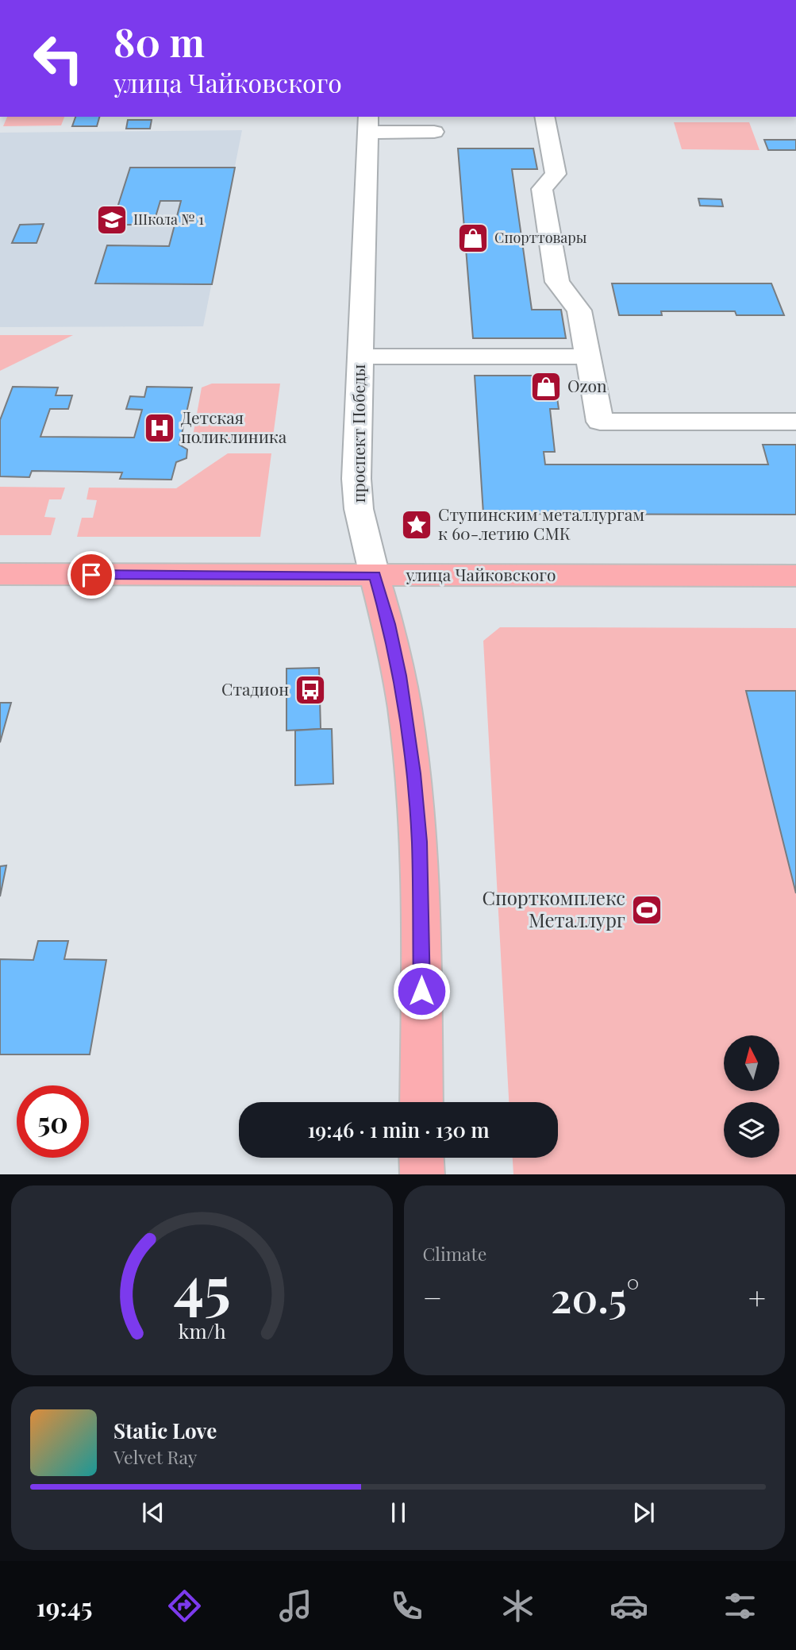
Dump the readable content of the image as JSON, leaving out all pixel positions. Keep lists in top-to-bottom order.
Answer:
{
  "streets": {
    "main road": ["проспект Победы", "улица Чайковского"]
  },
  "crossings": [
    ["проспект Победы", "улица Чайковского"]
  ],
  "places": {
    "school or university": ["Школа № 1"],
    "shop": ["Спорттовары", "Ozon"],
    "hospital": ["Детская поликлиника"],
    "place": ["Ступинским металлургам к 60-летию СМК"],
    "bus stop": ["Стадион"],
    "sports": ["Спорткомплекс Металлург"]
  },
  "north": "top",
  "page": {
    "turn": ["80 m", "улица Чайковского"],
    "limit": "50",
    "trip": "19:46 · 1 min · 130 m",
    "tile": "Climate",
    "heat": ["−", "20.5°", "+"],
    "song": ["Static Love", "Velvet Ray"],
    "tabs": "19:45",
    "gauge": ["45", "km/h"]
  }
}
